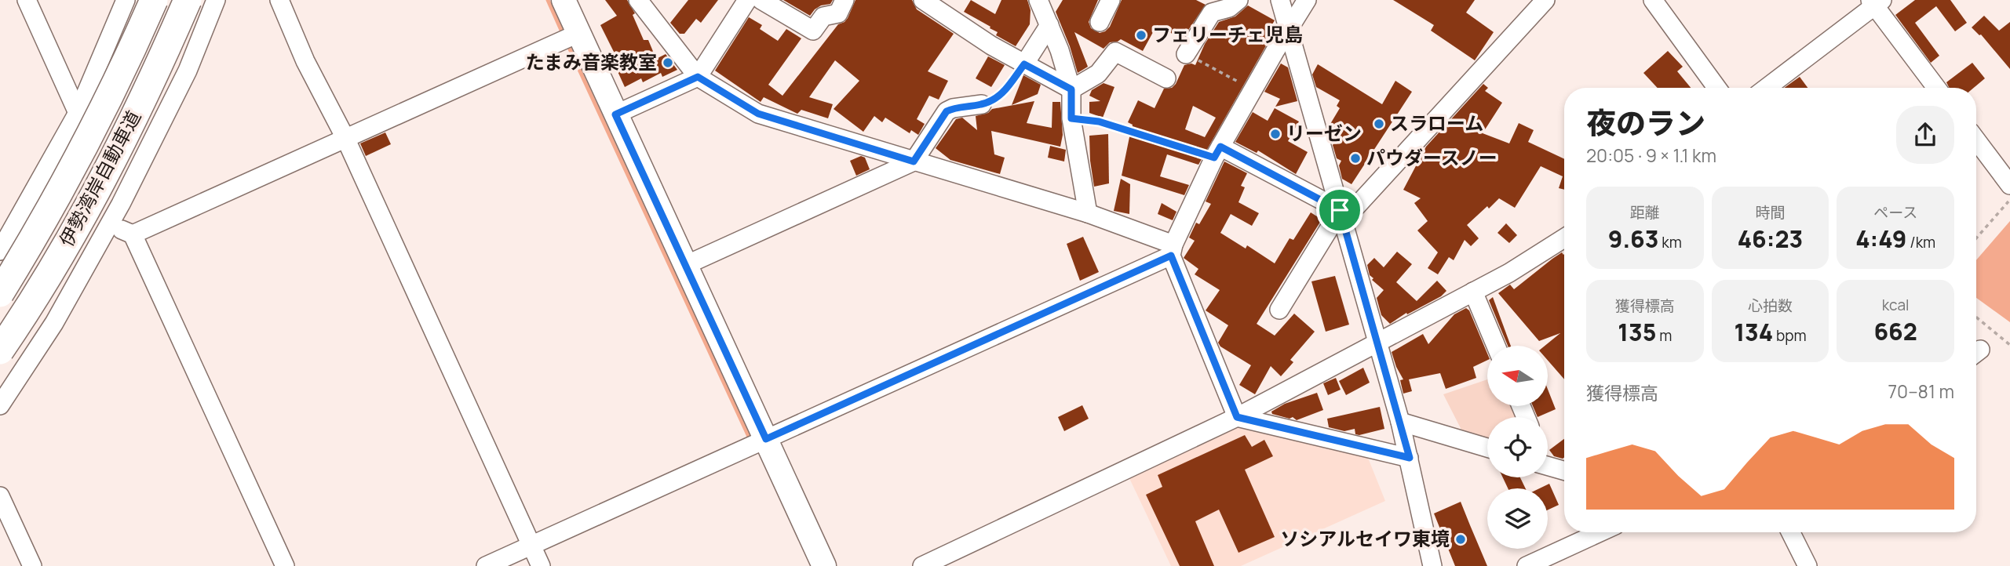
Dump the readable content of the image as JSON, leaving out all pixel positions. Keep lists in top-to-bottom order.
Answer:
{
  "streets": {
    "highway": ["伊勢湾岸自動車道"]
  },
  "places": [
    "フェリーチェ児島",
    "たまみ音楽教室",
    "スラローム",
    "リーゼン",
    "パウダースノー",
    "ソシアルセイワ東境"
  ],
  "north": "left",
  "page": {
    "heading": ["夜のラン", "20:05 · 9 × 1.1 km"],
    "stats": [
      ["距離", "9.63 km"],
      ["時間", "46:23"],
      ["ペース", "4:49 /km"],
      ["獲得標高", "135 m"],
      ["心拍数", "134 bpm"],
      ["kcal", "662"]
    ],
    "chart": ["獲得標高", "70–81 m"]
  }
}
